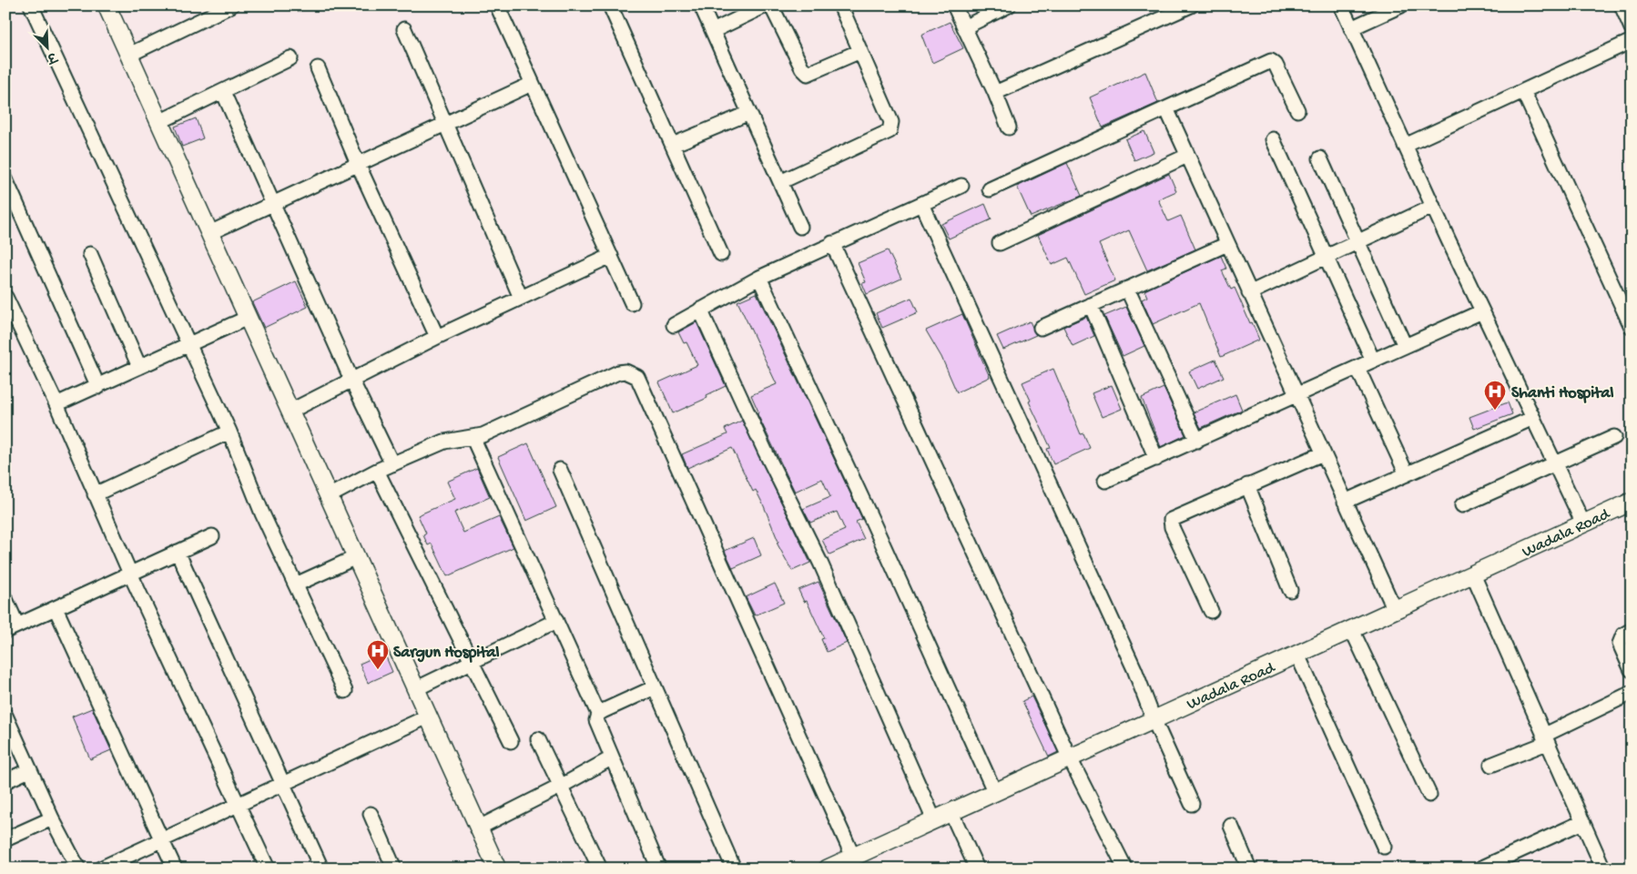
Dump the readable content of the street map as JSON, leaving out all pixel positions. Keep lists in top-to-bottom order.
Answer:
{
  "streets": {
    "street": ["Wadala Road"]
  },
  "places": {
    "hospital": ["Shanti Hospital", "Sargun Hospital"]
  },
  "north": "bottom right"
}
